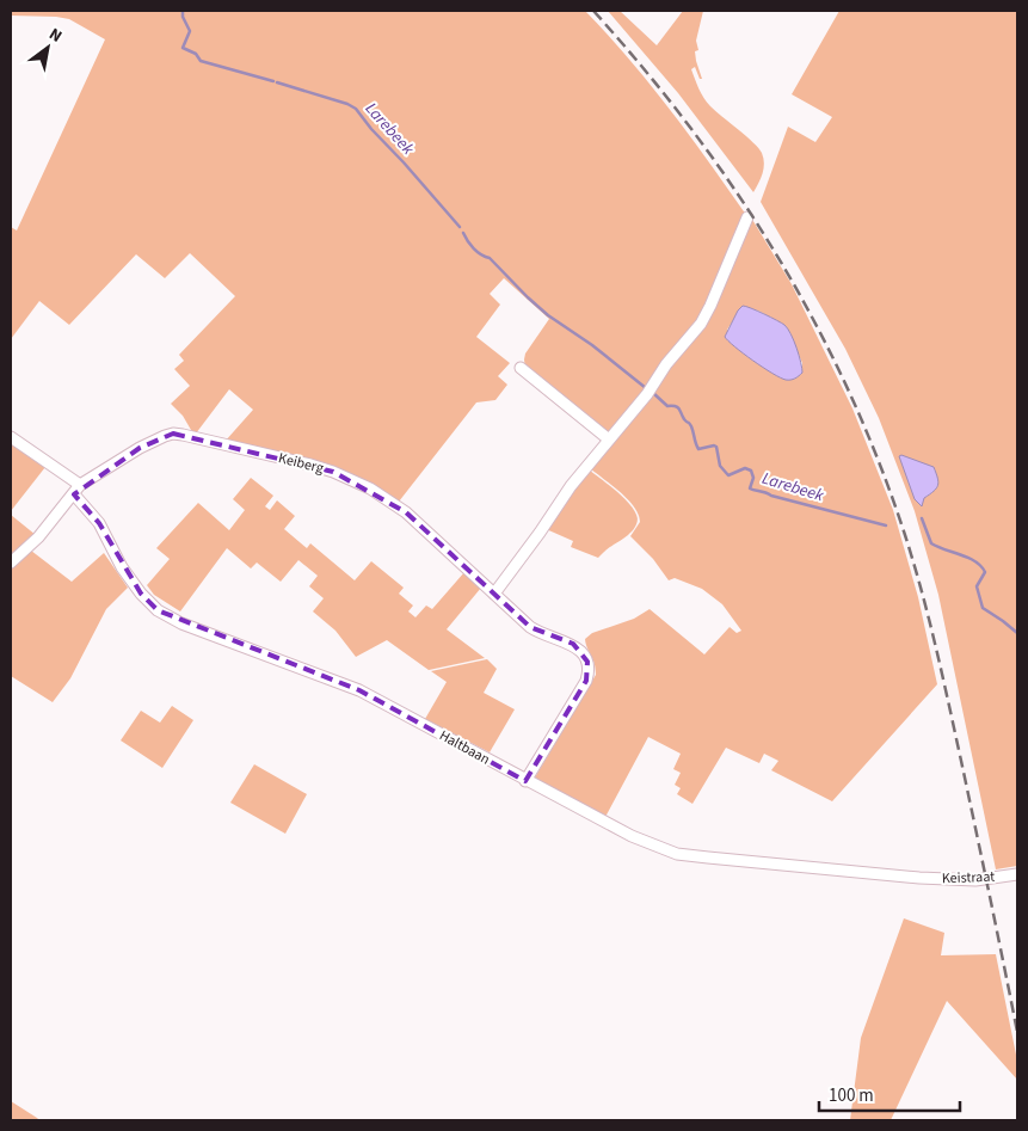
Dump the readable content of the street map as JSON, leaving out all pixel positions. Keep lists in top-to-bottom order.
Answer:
{
  "streets": {
    "street": ["Keiberg", "Haltbaan", "Keistraat"]
  },
  "crossings": [
    ["Keiberg", "Haltbaan"],
    ["Haltbaan", "Keistraat"]
  ],
  "water": ["Larebeek"],
  "scale_bar": "100 m",
  "north": "top right"
}
